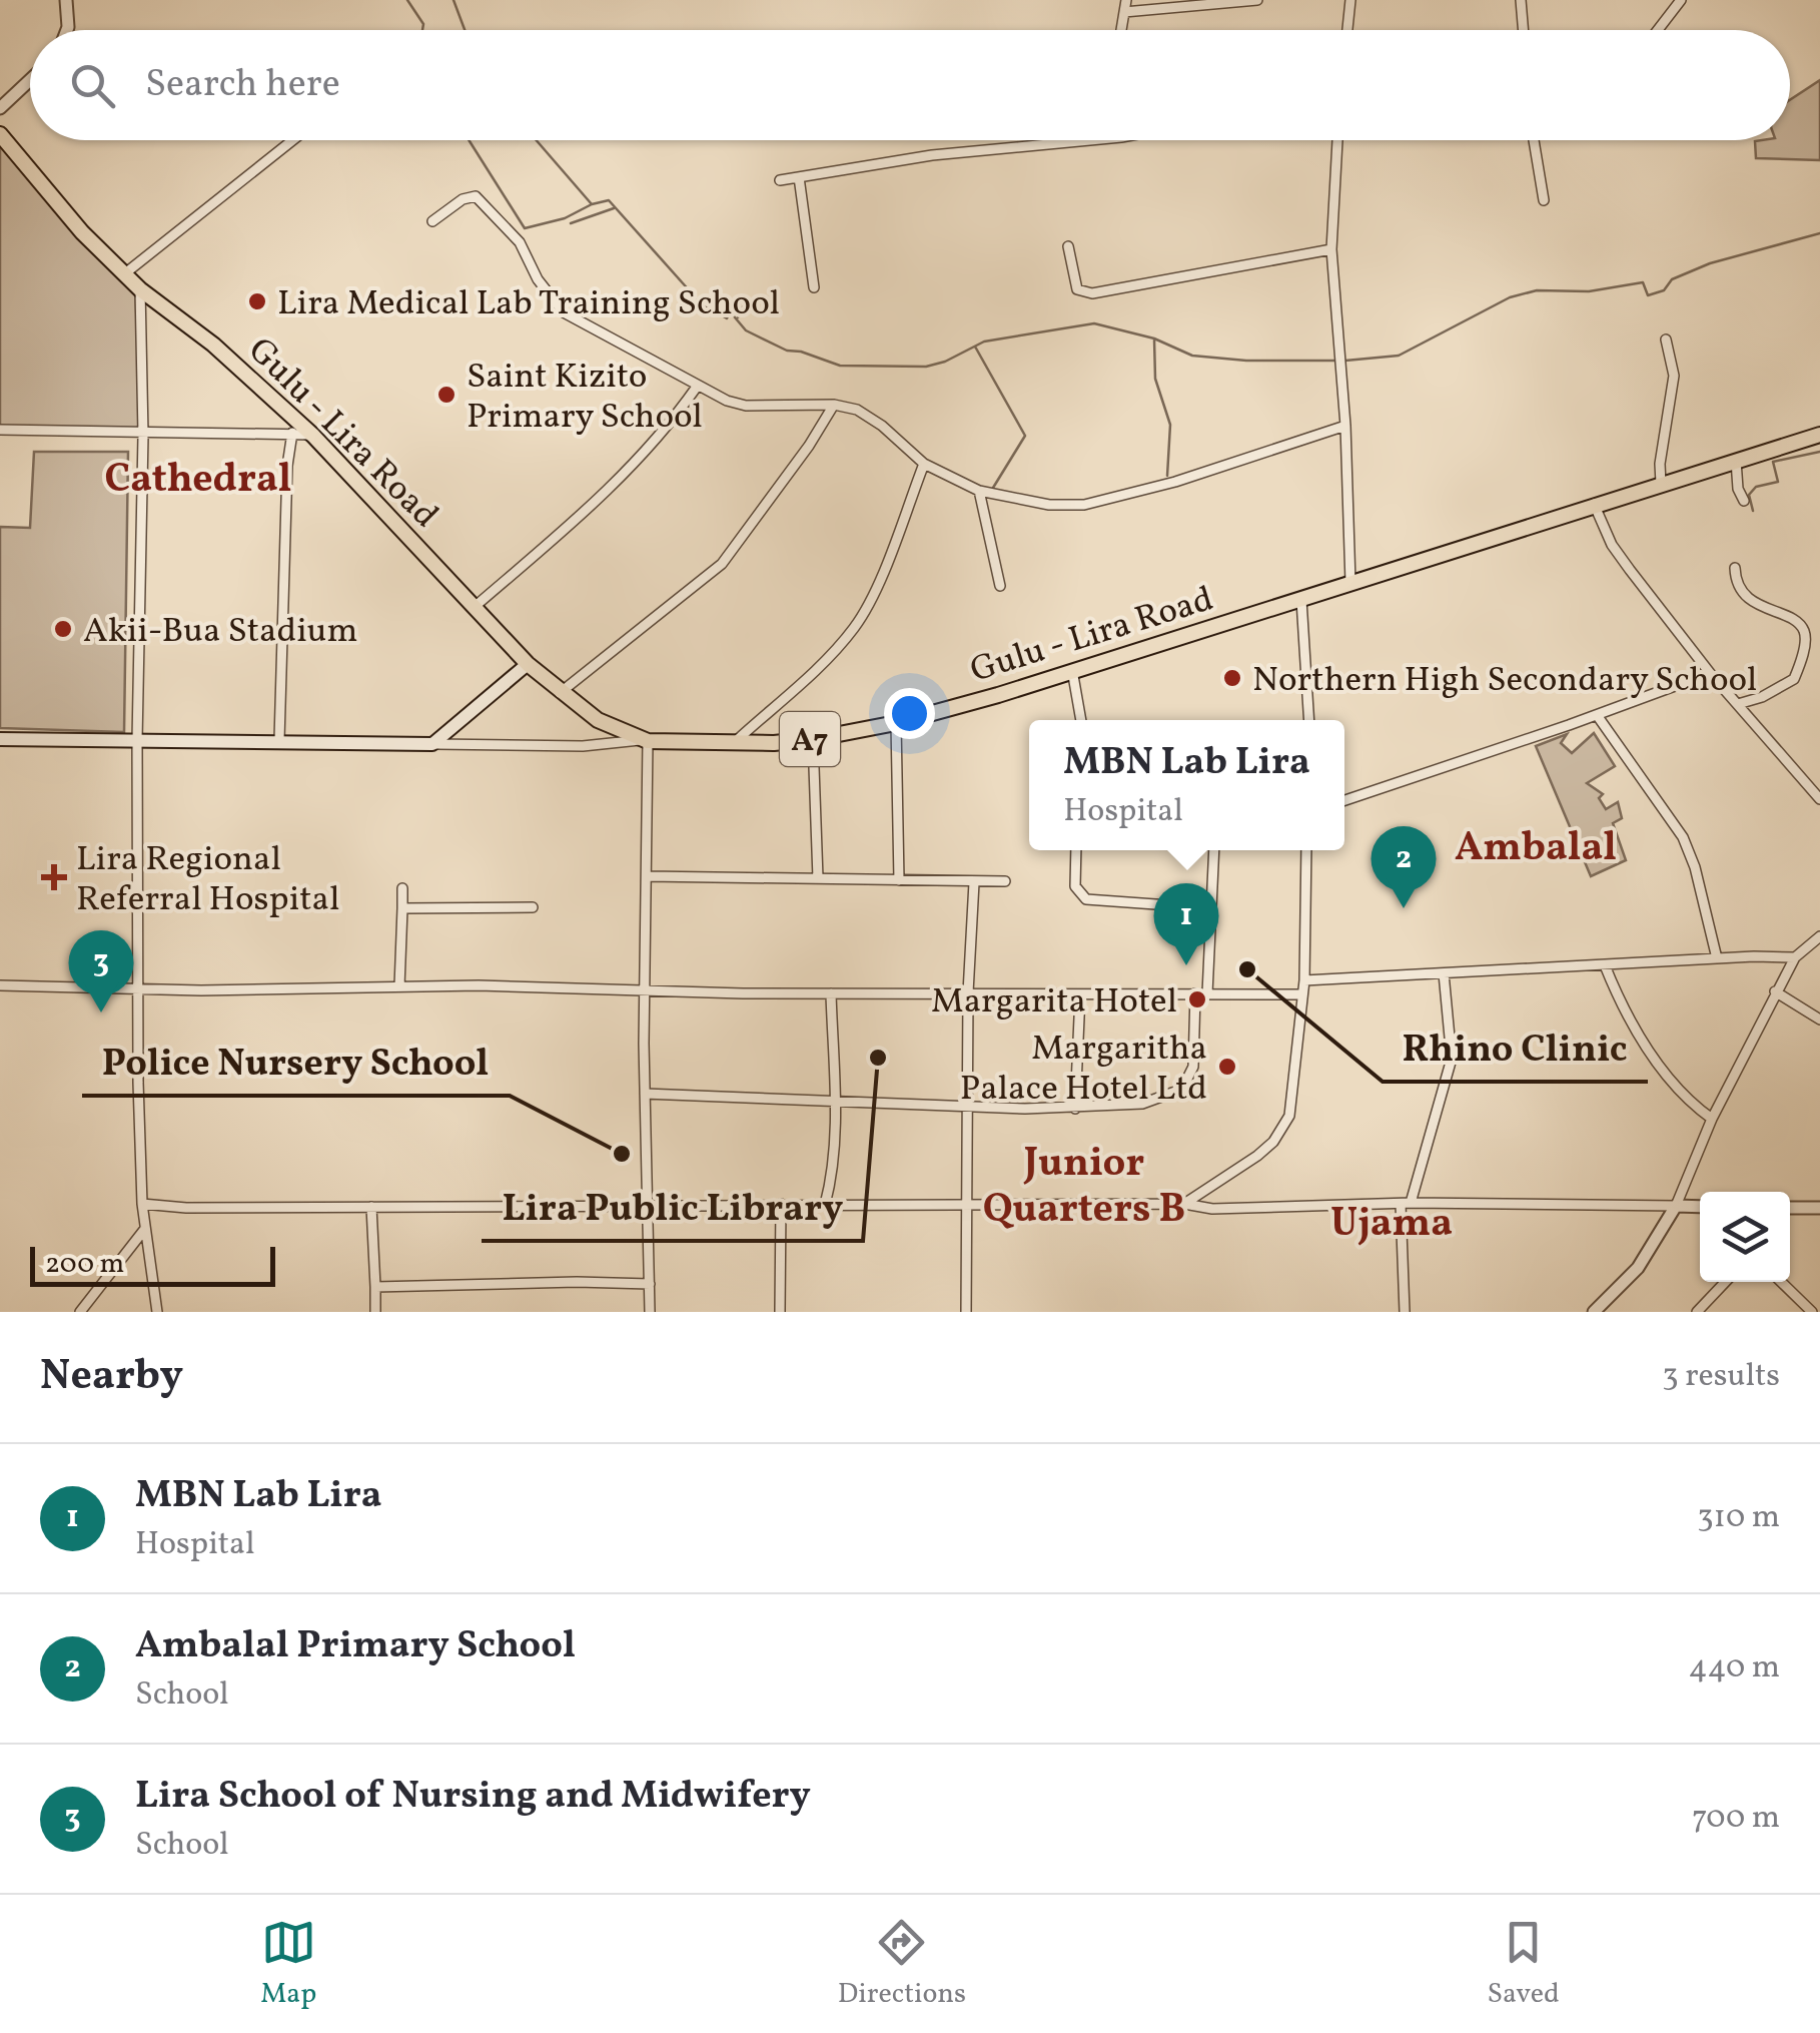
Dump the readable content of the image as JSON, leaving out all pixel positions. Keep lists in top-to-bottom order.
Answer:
{
  "streets": {
    "main road": ["Gulu - Lira Road", "A7"]
  },
  "districts": [
    "Cathedral",
    "Ambalal",
    "Junior Quarters B",
    "Ujama"
  ],
  "places": {
    "other": [
      "Lira Medical Lab Training School",
      "Saint Kizito Primary School",
      "Akii-Bua Stadium",
      "Northern High Secondary School",
      "Rhino Clinic",
      "Margarita Hotel",
      "Lira Public Library",
      "Margaritha Palace Hotel Ltd",
      "Police Nursery School"
    ],
    "health": ["Lira Regional Referral Hospital"]
  },
  "scale_bar": "200 m",
  "page": {
    "search": "Search here",
    "popup": ["MBN Lab Lira", "Hospital"],
    "pins": ["2", "1", "3"],
    "scale": "200 m",
    "heading": ["Nearby", "3 results"],
    "list": [
      {
        "mark": "1",
        "name": "MBN Lab Lira",
        "note": "Hospital",
        "value": "310 m"
      },
      {
        "mark": "2",
        "name": "Ambalal Primary School",
        "note": "School",
        "value": "440 m"
      },
      {
        "mark": "3",
        "name": "Lira School of Nursing and Midwifery",
        "note": "School",
        "value": "700 m"
      }
    ],
    "nav": ["Map", "Directions", "Saved"]
  }
}
